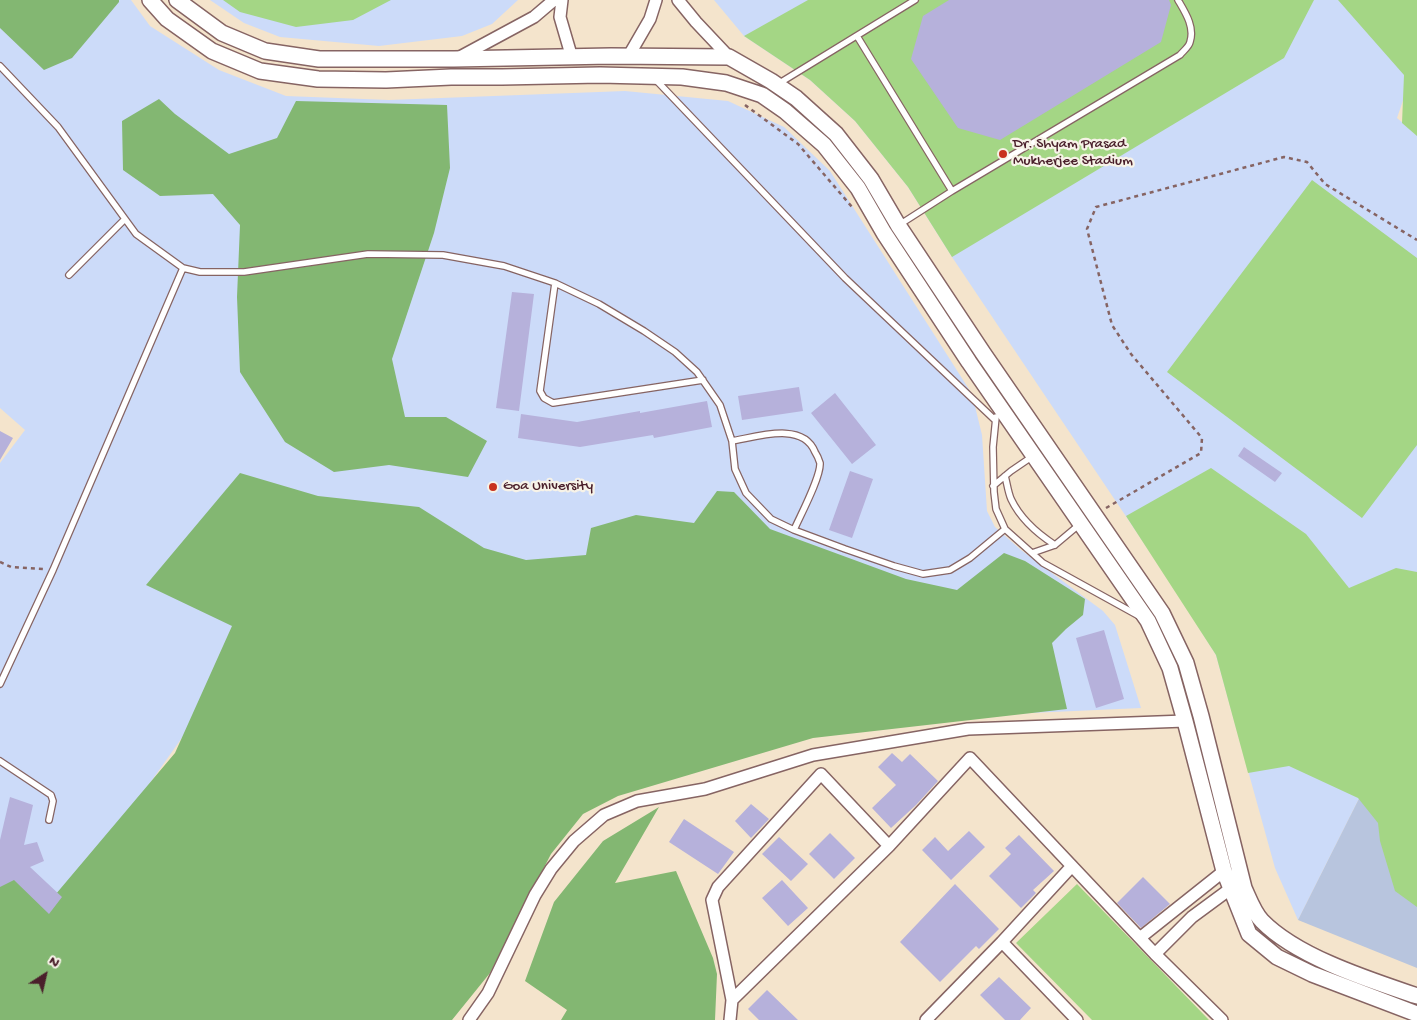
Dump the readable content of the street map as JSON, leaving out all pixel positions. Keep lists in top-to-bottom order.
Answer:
{
  "places": ["Dr. Shyam Prasad Mukherjee Stadium", "Goa University"],
  "north": "top right"
}
